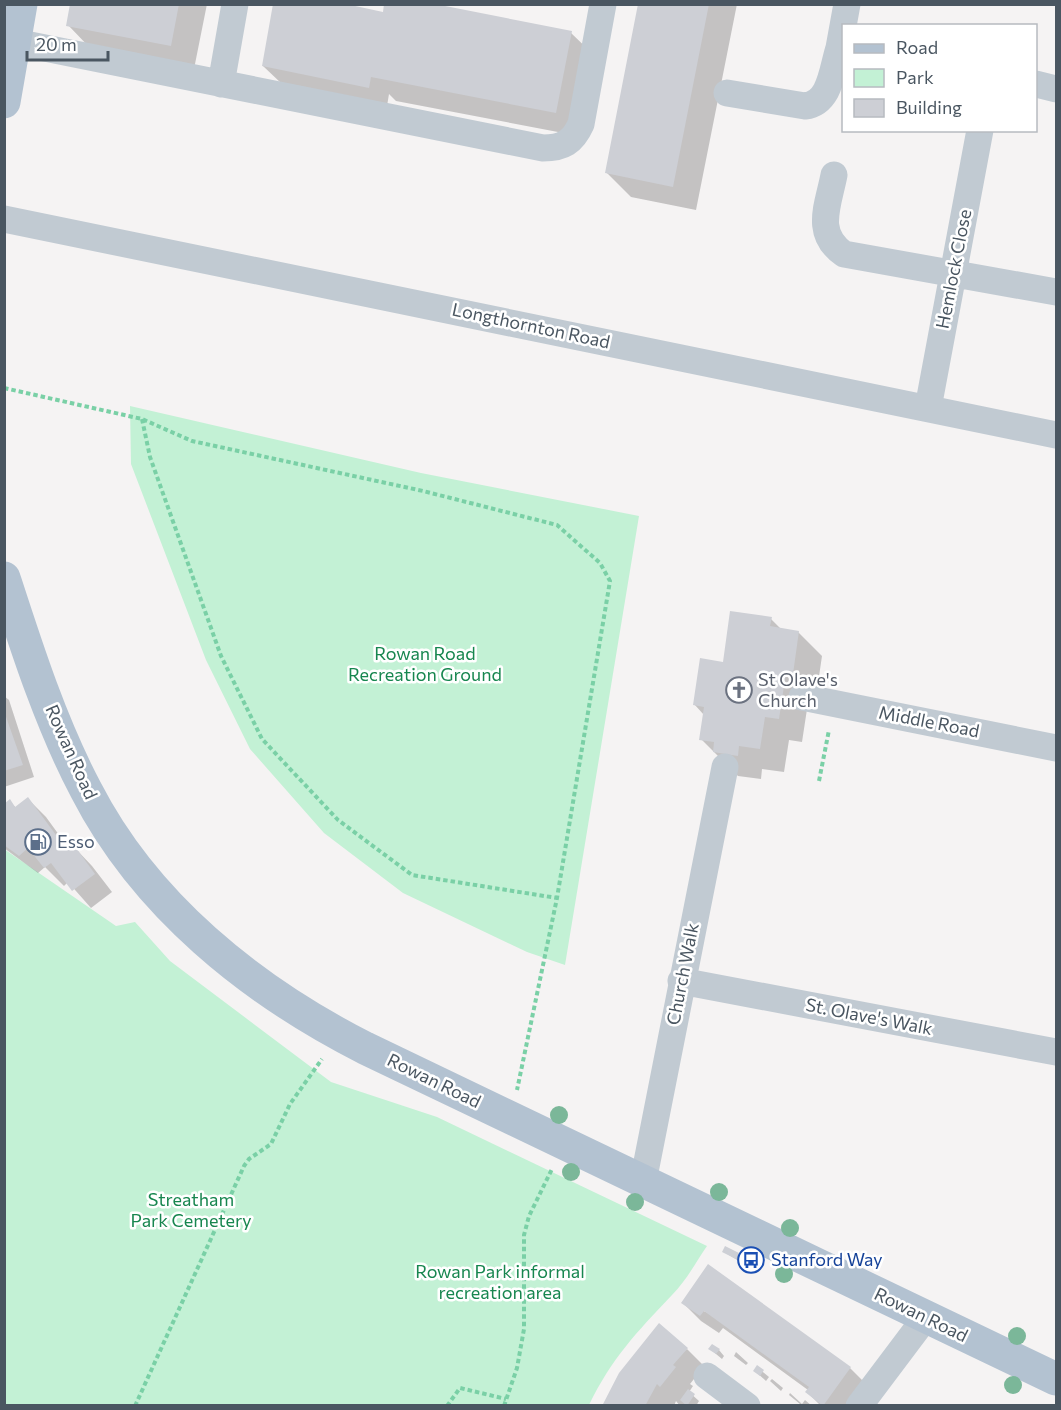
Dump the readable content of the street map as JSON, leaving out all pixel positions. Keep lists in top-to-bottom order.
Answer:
{
  "streets": {
    "main road": ["Rowan Road"],
    "street": [
      "Hemlock Close",
      "Longthornton Road",
      "Middle Road",
      "Church Walk",
      "St. Olave's Walk"
    ]
  },
  "crossings": [
    ["Hemlock Close", "Longthornton Road"],
    ["Rowan Road", "Church Walk"],
    ["Church Walk", "St. Olave's Walk"]
  ],
  "parks": ["Rowan Road Recreation Ground", "Streatham Park Cemetery", "Rowan Park informal recreation area"],
  "places": {
    "church": ["St Olave's Church"],
    "fuel station": ["Esso"],
    "bus stop": ["Stanford Way"]
  },
  "legend": ["Road", "Park", "Building"],
  "scale_bar": "20 m"
}
